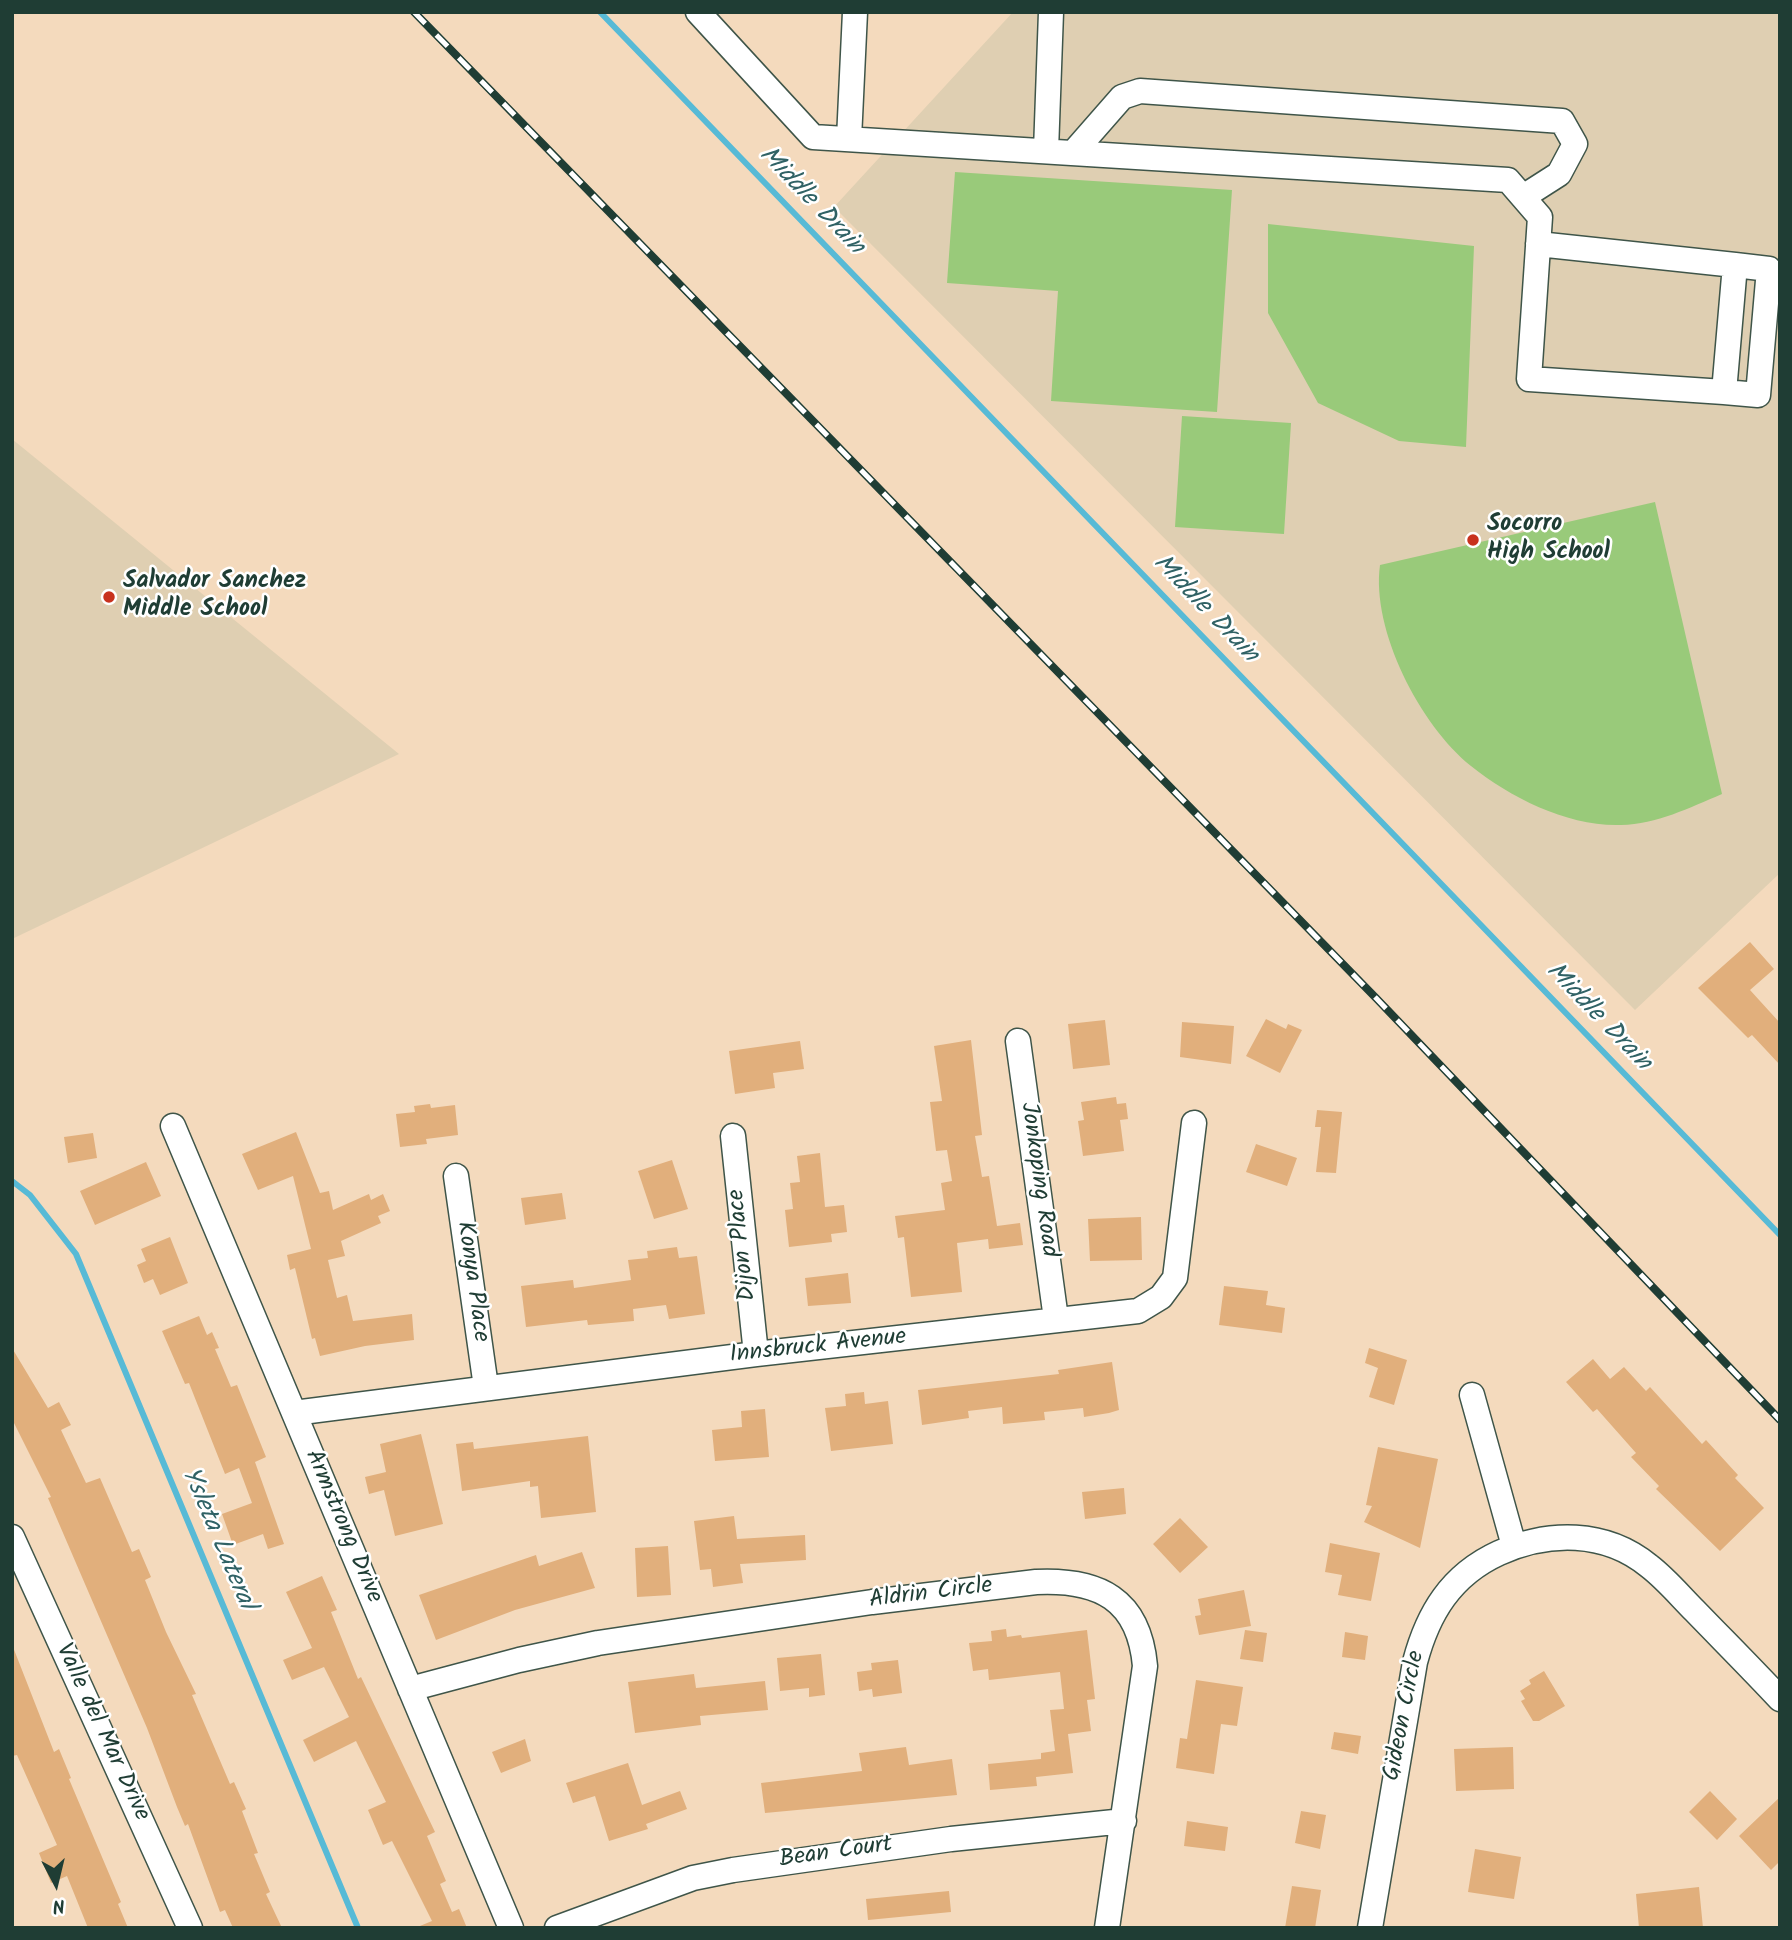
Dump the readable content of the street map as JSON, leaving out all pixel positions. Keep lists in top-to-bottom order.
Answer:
{
  "streets": {
    "street": [
      "Jonkoping Road",
      "Dijon Place",
      "Konya Place",
      "Innsbruck Avenue",
      "Armstrong Drive",
      "Aldrin Circle",
      "Gideon Circle",
      "Valle del Mar Drive",
      "Bean Court"
    ]
  },
  "crossings": [
    ["Jonkoping Road", "Innsbruck Avenue"],
    ["Dijon Place", "Innsbruck Avenue"],
    ["Konya Place", "Innsbruck Avenue"],
    ["Innsbruck Avenue", "Armstrong Drive"],
    ["Armstrong Drive", "Aldrin Circle"],
    ["Aldrin Circle", "Bean Court"]
  ],
  "water": ["Middle Drain", "Ysleta Lateral"],
  "places": ["Socorro High School", "Salvador Sanchez Middle School"],
  "north": "bottom"
}
